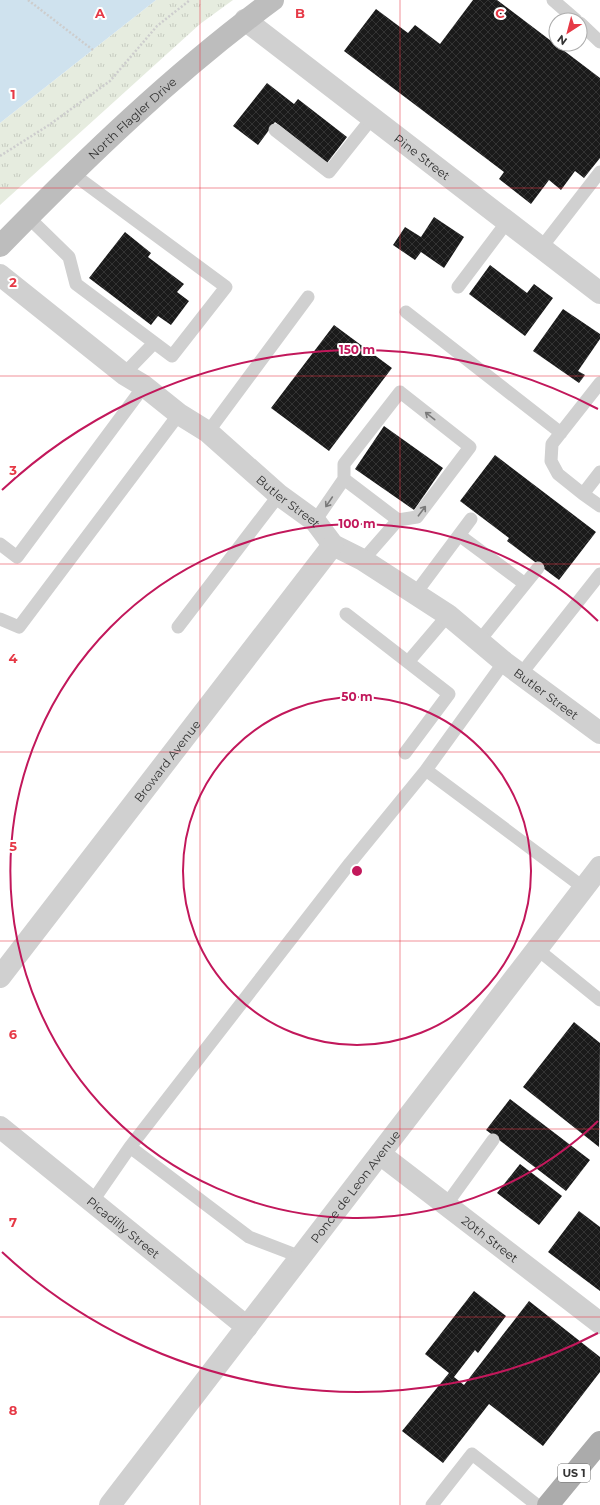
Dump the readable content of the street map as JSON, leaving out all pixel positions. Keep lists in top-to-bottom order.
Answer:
{
  "streets": {
    "main road": ["US 1"],
    "street": [
      "North Flagler Drive",
      "Pine Street",
      "Butler Street",
      "Broward Avenue",
      "Ponce de Leon Avenue",
      "Picadilly Street",
      "20th Street"
    ]
  },
  "crossings": [
    ["North Flagler Drive", "Pine Street"],
    ["Butler Street", "Broward Avenue"],
    ["Ponce de Leon Avenue", "Picadilly Street"],
    ["Ponce de Leon Avenue", "20th Street"]
  ],
  "north": "bottom left",
  "grid": {
    "columns": ["A", "B", "C"],
    "rows": [
      "1",
      "2",
      "3",
      "4",
      "5",
      "6",
      "7",
      "8"
    ]
  },
  "rings": ["150 m", "100 m", "50 m"]
}
